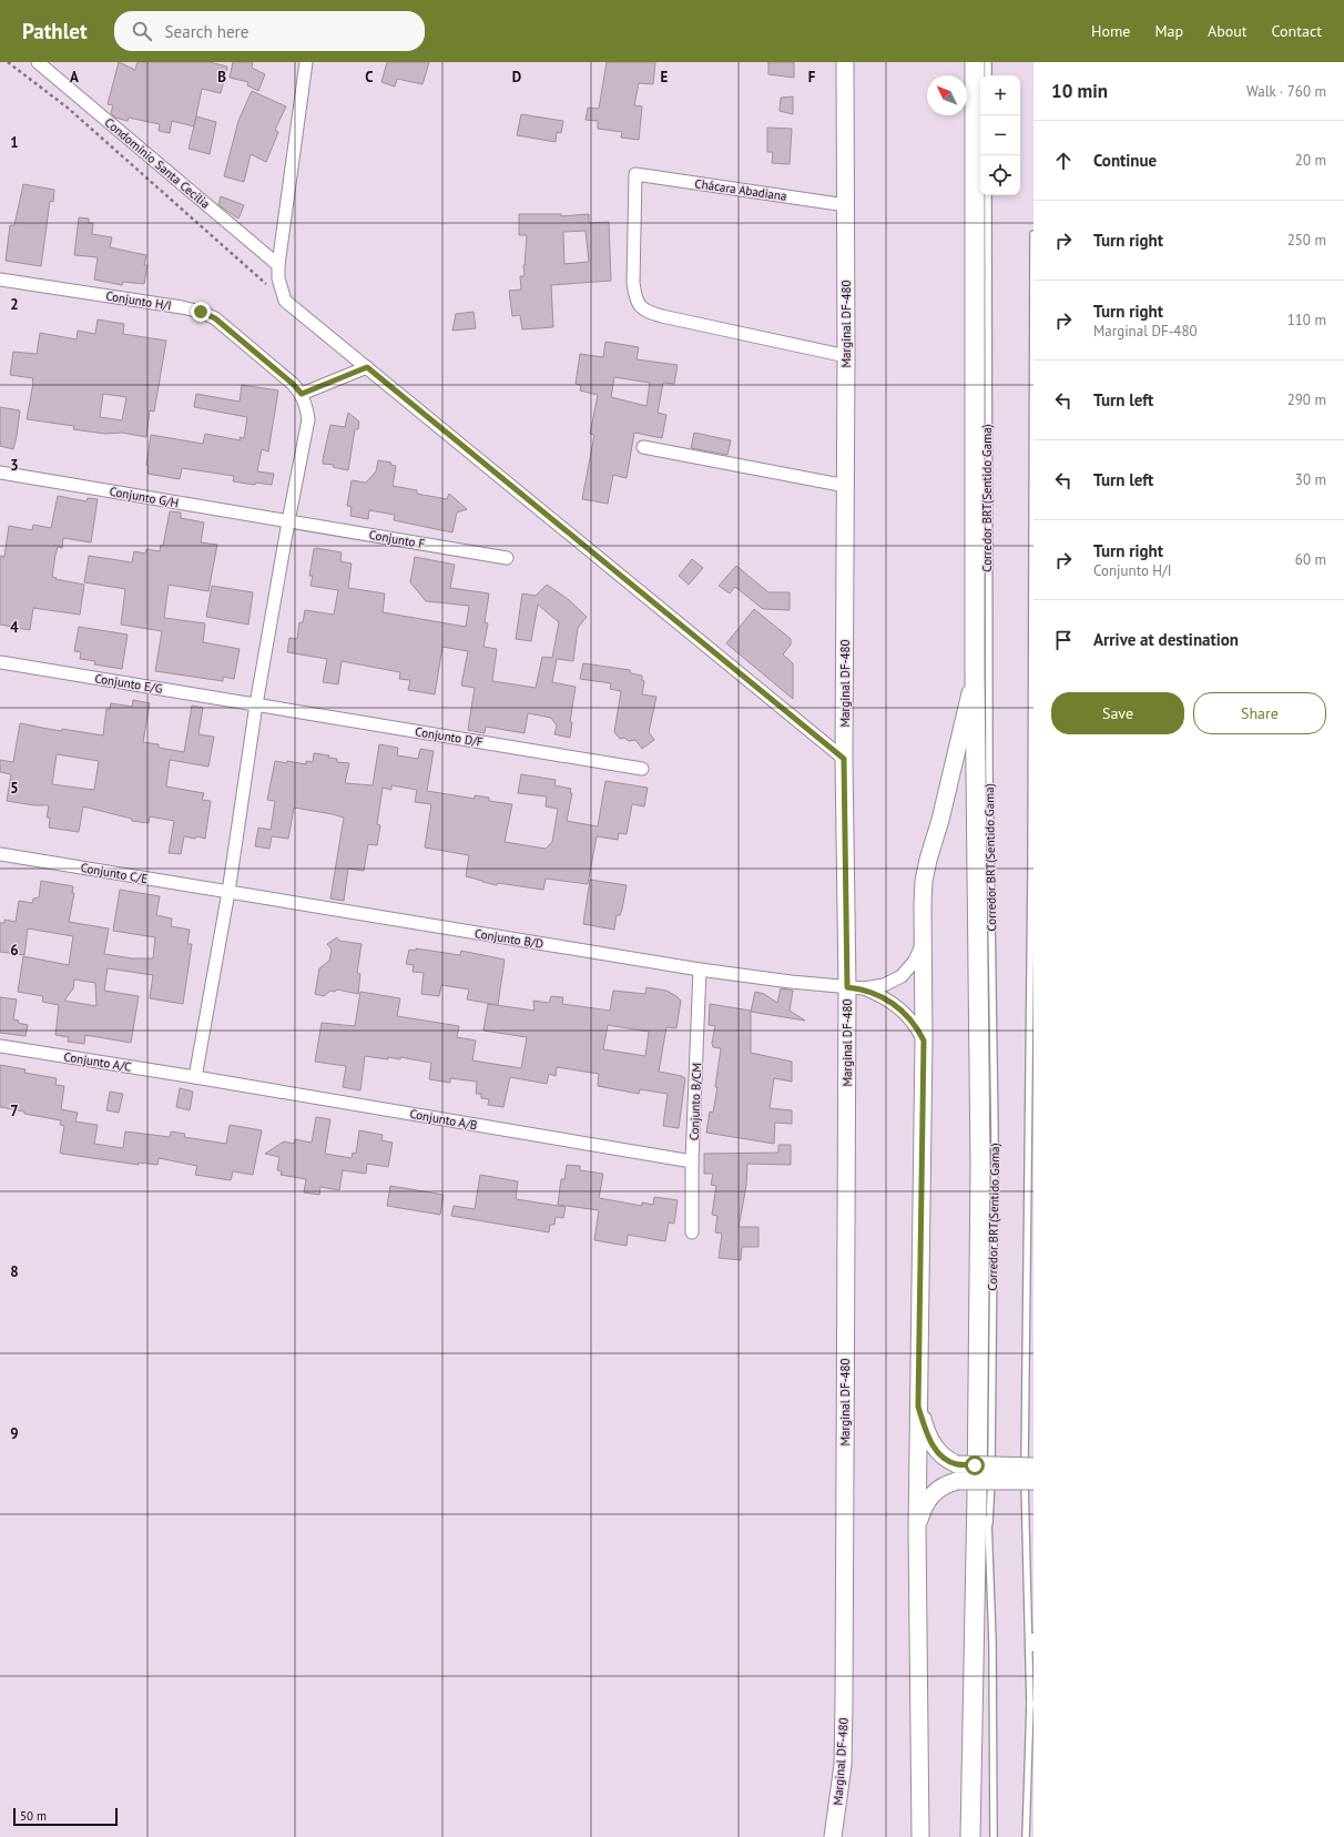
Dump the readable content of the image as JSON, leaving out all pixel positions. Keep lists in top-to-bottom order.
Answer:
{
  "streets": {
    "street": [
      "Condomínio Santa Cecília",
      "Chácara Abadiana",
      "Conjunto H/I",
      "Marginal DF-480",
      "Conjunto G/H",
      "Conjunto F",
      "Conjunto E/G",
      "Conjunto D/F",
      "Conjunto C/E",
      "Conjunto B/D",
      "Conjunto A/C",
      "Conjunto B/CM",
      "Conjunto A/B"
    ],
    "lane": ["Corredor BRT(Sentido Gama)"]
  },
  "crossings": [
    ["Chácara Abadiana", "Marginal DF-480"],
    ["Marginal DF-480", "Conjunto B/D"],
    ["Conjunto G/H", "Conjunto F"],
    ["Conjunto E/G", "Conjunto D/F"],
    ["Conjunto C/E", "Conjunto B/D"],
    ["Conjunto B/D", "Conjunto B/CM"],
    ["Conjunto A/C", "Conjunto A/B"],
    ["Conjunto B/CM", "Conjunto A/B"]
  ],
  "scale_bar": "50 m",
  "north": "top left",
  "page": {
    "header": "Pathlet",
    "search": "Search here",
    "nav": [
      "Home",
      "Map",
      "About",
      "Contact"
    ],
    "heading": ["10 min", "Walk · 760 m"],
    "map_buttons": ["+", "−"],
    "list": [
      ["Continue", "20 m"],
      ["Turn right", "250 m"],
      ["Turn right", "Marginal DF-480", "110 m"],
      ["Turn left", "290 m"],
      ["Turn left", "30 m"],
      ["Turn right", "Conjunto H/I", "60 m"],
      "Arrive at destination"
    ],
    "buttons": ["Save", "Share"],
    "scale": "50 m"
  },
  "grid": {
    "columns": [
      "A",
      "B",
      "C",
      "D",
      "E",
      "F"
    ],
    "rows": [
      "1",
      "2",
      "3",
      "4",
      "5",
      "6",
      "7",
      "8",
      "9"
    ]
  }
}
